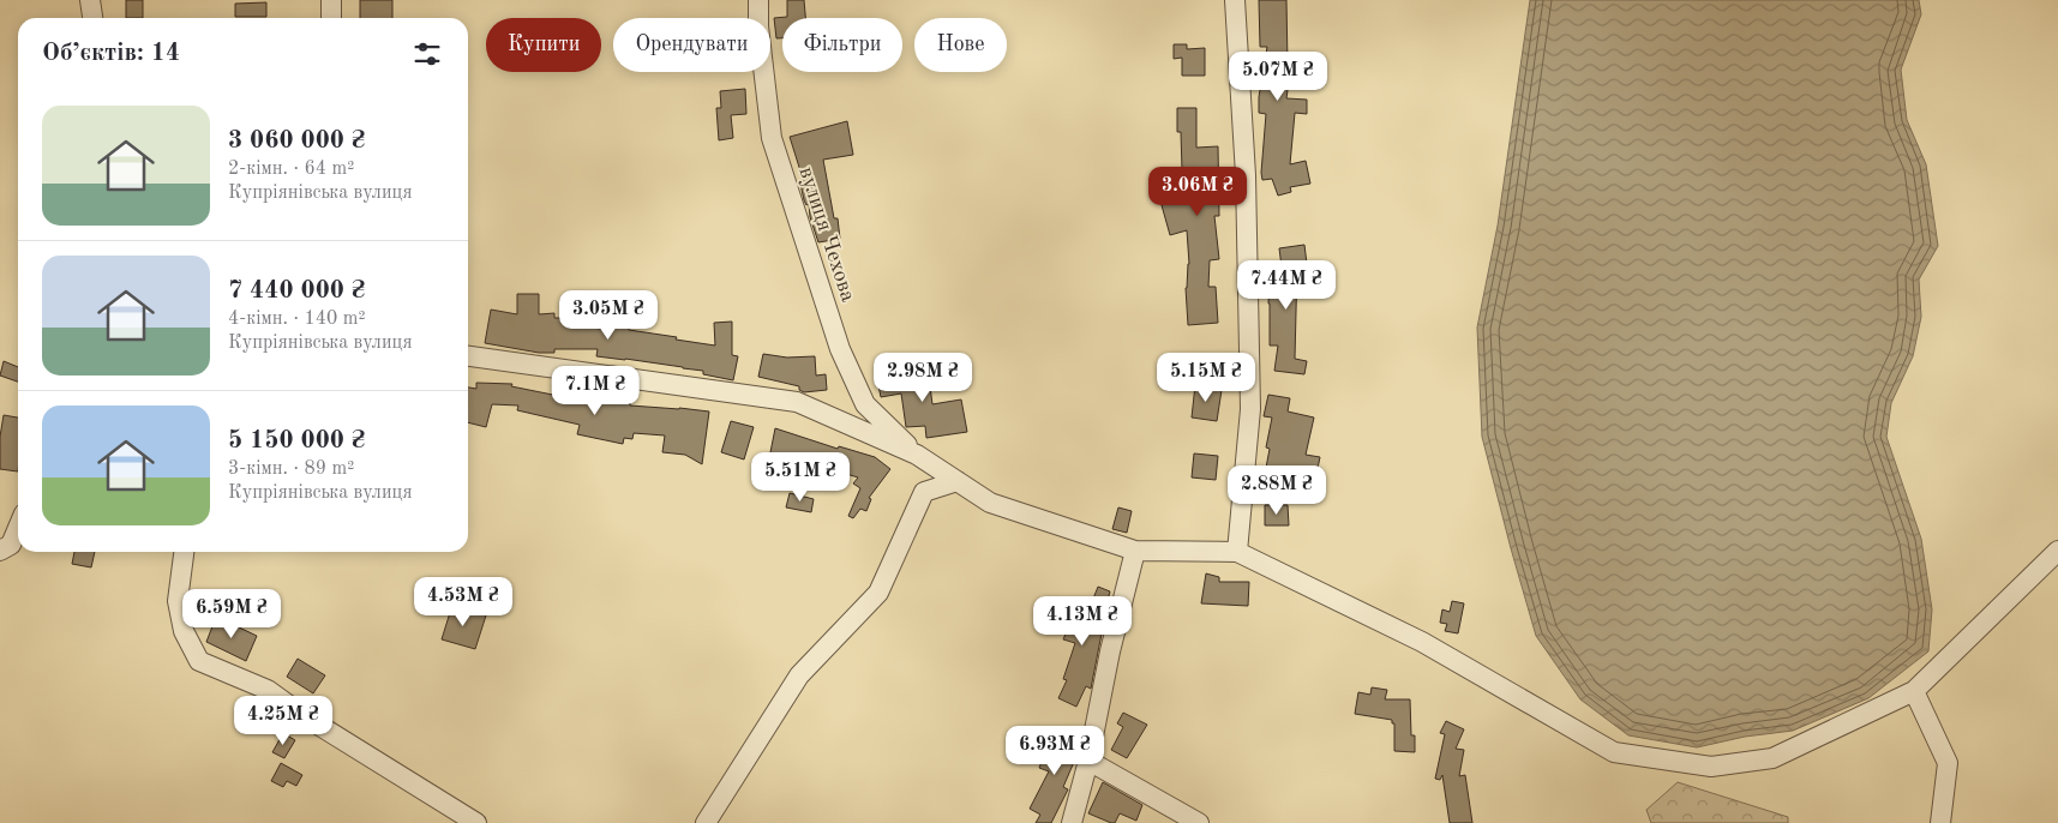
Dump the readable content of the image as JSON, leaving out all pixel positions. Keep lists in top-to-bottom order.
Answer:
{
  "streets": {
    "street": ["вулиця Чехова"]
  },
  "page": {
    "chip": [
      "Купити",
      "Орендувати",
      "Фільтри",
      "Нове"
    ],
    "heading": "Об’єктів: 14",
    "price": [
      "5.07M ₴",
      "3.06M ₴",
      "7.44M ₴",
      "3.05M ₴",
      "2.98M ₴",
      "5.15M ₴",
      "7.1M ₴",
      "5.51M ₴",
      "2.88M ₴",
      "4.53M ₴",
      "6.59M ₴",
      "4.13M ₴",
      "4.25M ₴",
      "6.93M ₴"
    ],
    "list": [
      {
        "name": "3 060 000 ₴",
        "note": "2-кімн. · 64 m² · Купріянівська вулиця"
      },
      {
        "name": "7 440 000 ₴",
        "note": "4-кімн. · 140 m² · Купріянівська вулиця"
      },
      {
        "name": "5 150 000 ₴",
        "note": "3-кімн. · 89 m² · Купріянівська вулиця"
      }
    ]
  }
}
